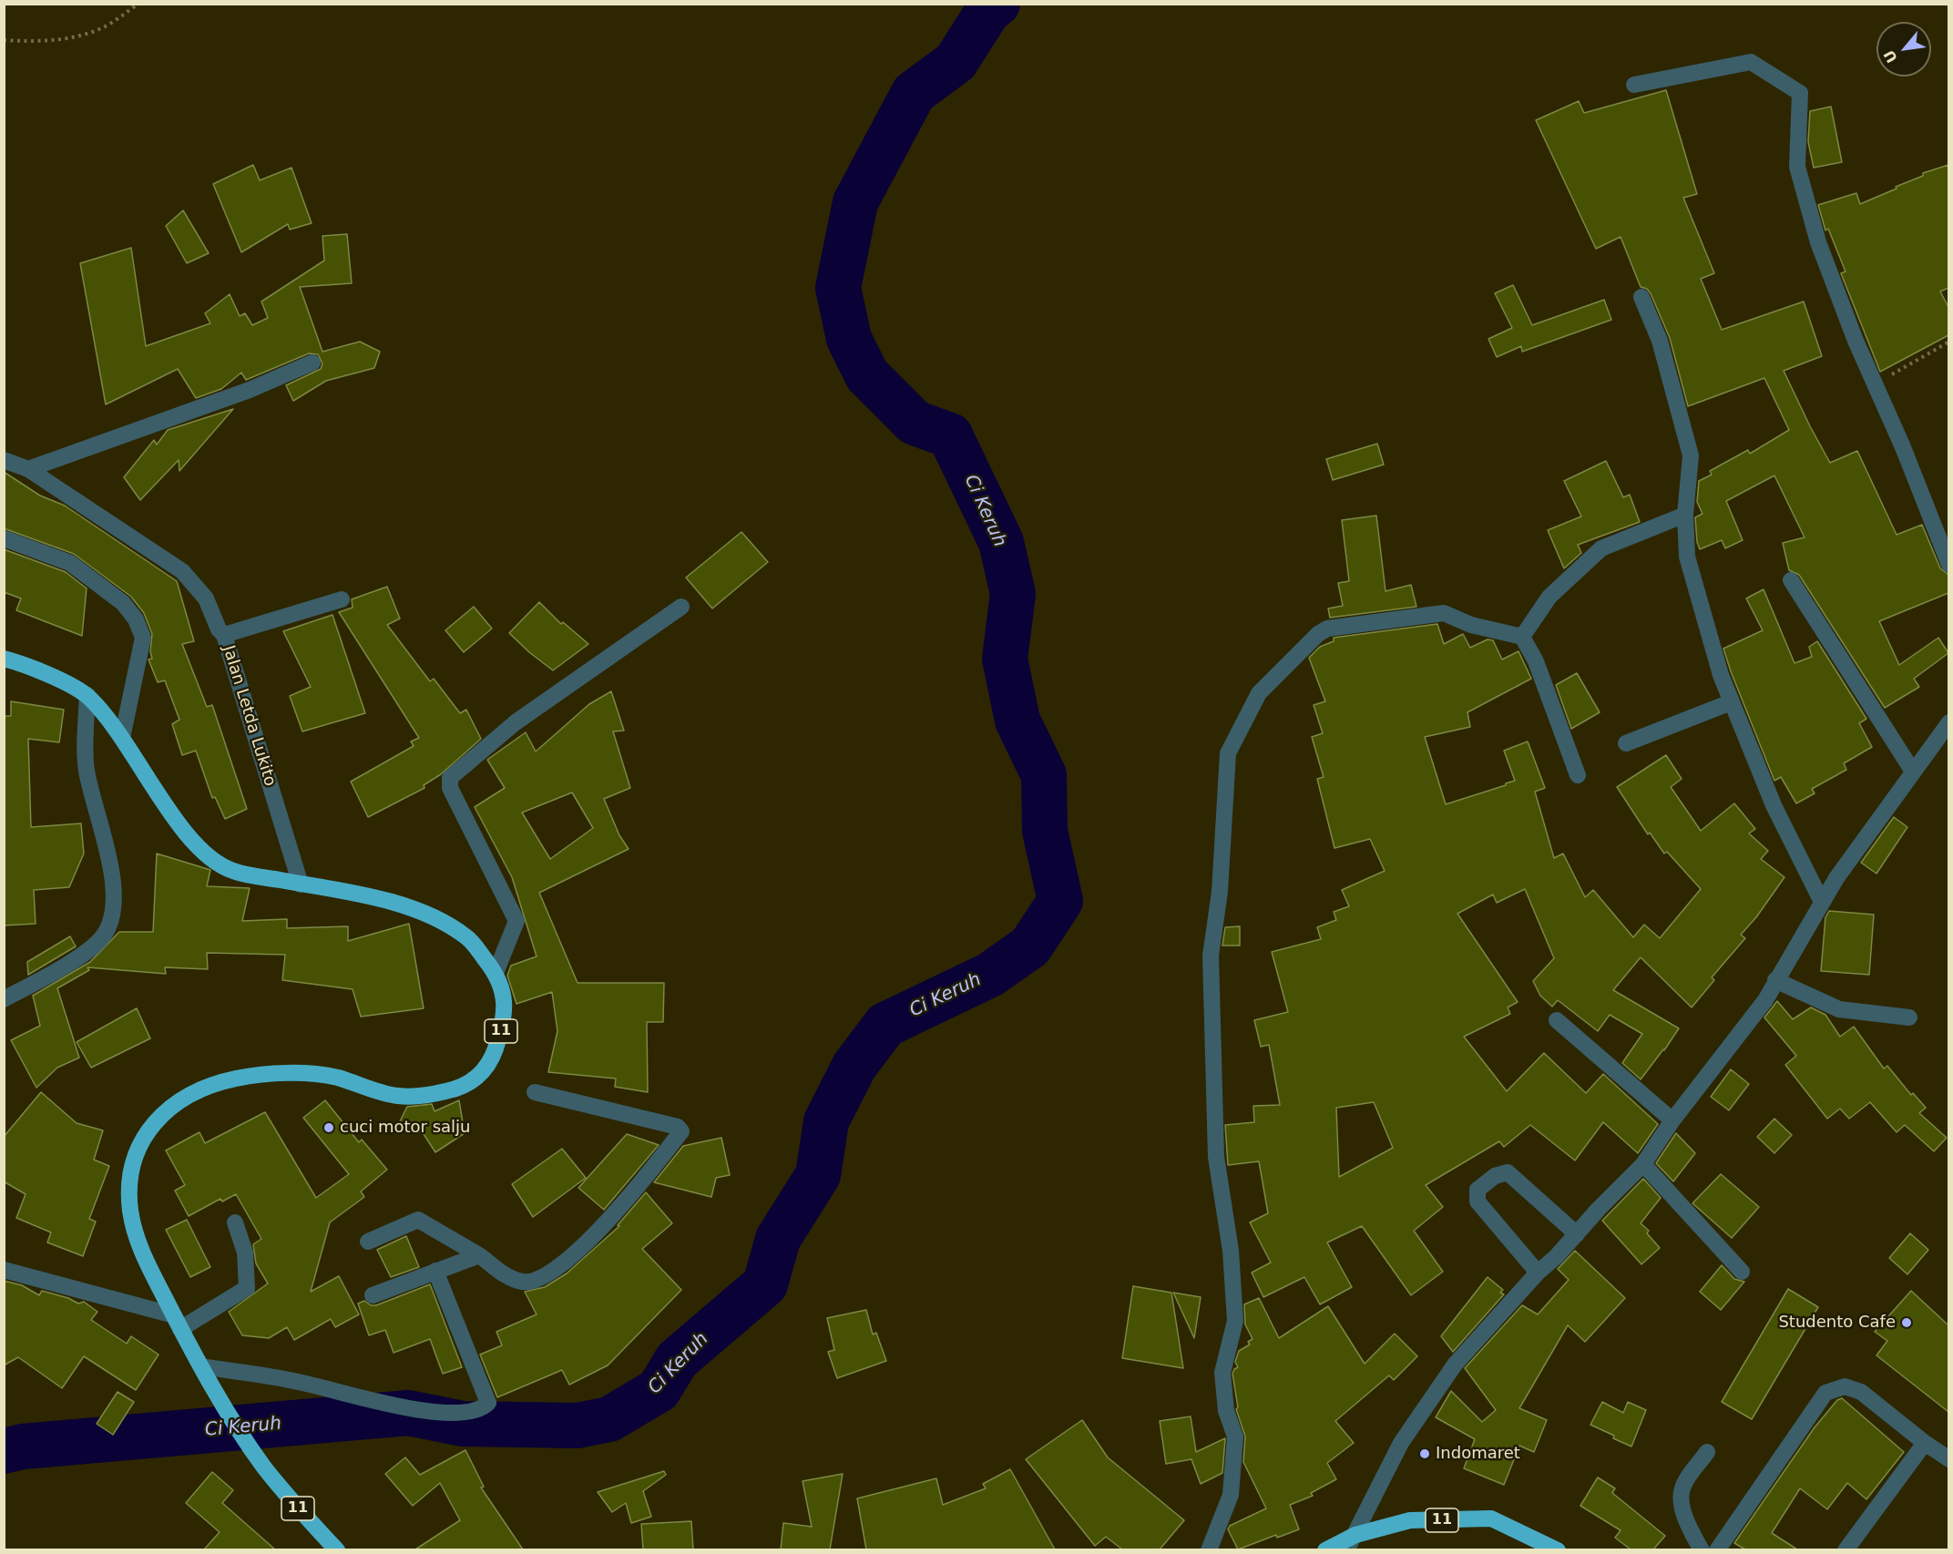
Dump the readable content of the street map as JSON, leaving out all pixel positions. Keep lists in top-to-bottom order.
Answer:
{
  "streets": {
    "highway": ["11"],
    "street": ["Jalan Letda Lukito"]
  },
  "crossings": [
    ["Jalan Letda Lukito", "11"]
  ],
  "water": ["Ci Keruh"],
  "places": ["cuci motor salju", "Studento Cafe", "Indomaret"],
  "north": "bottom left"
}
